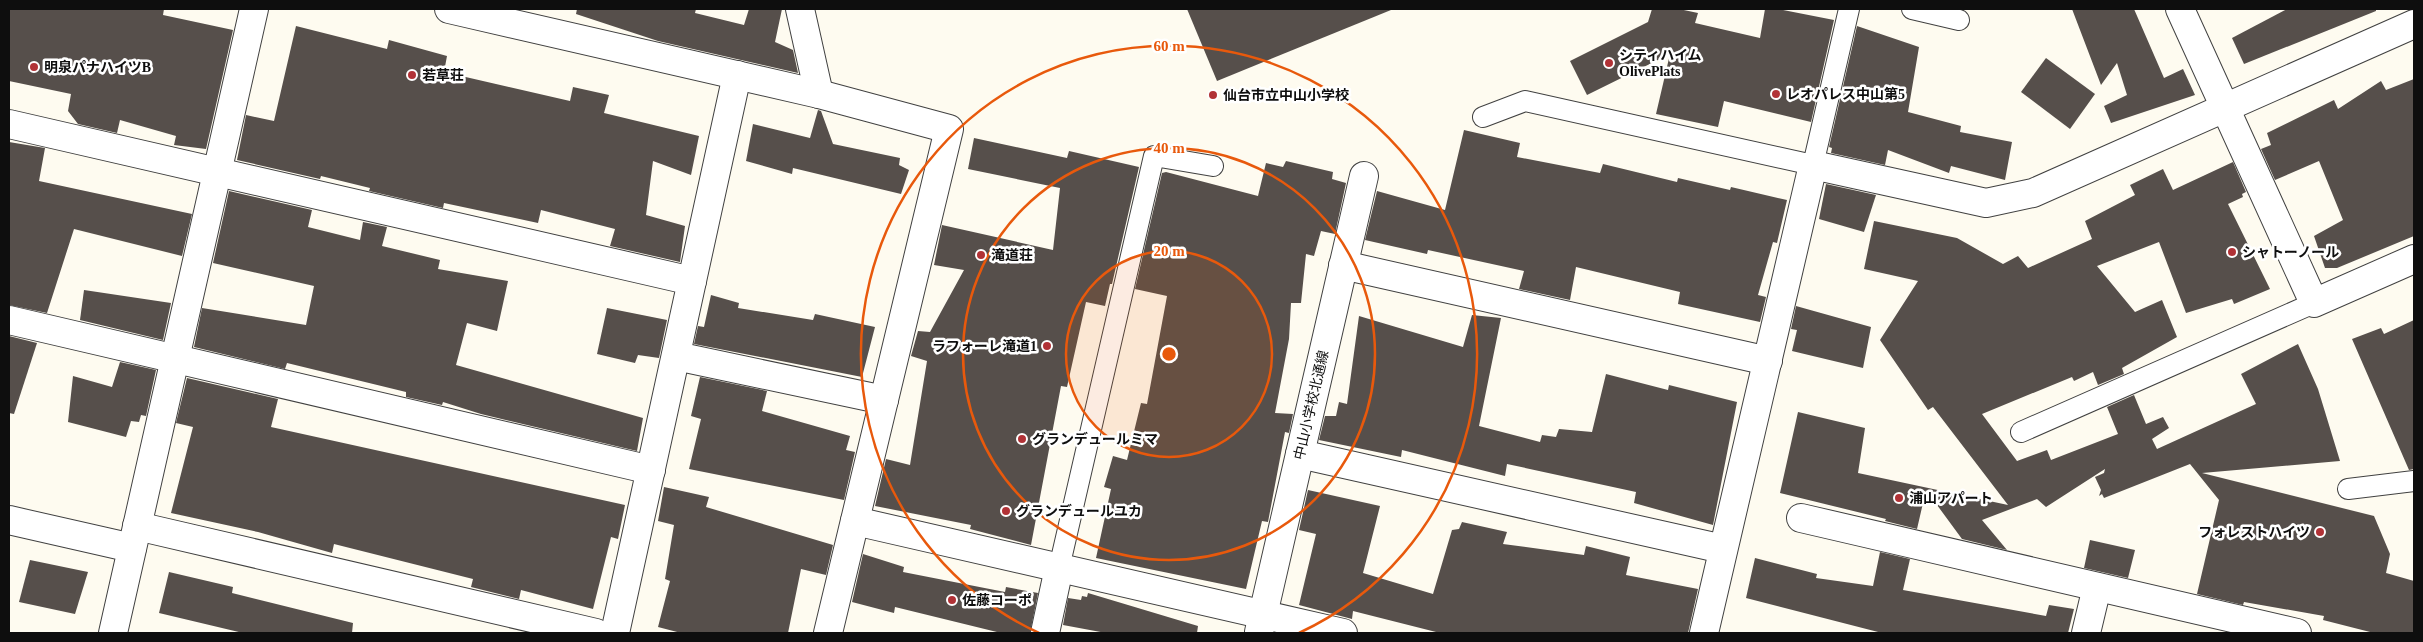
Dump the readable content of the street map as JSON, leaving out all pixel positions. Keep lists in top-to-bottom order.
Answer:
{
  "streets": {
    "street": ["中山小学校北通線"]
  },
  "places": [
    "シティハイム OlivePlats",
    "明泉パナハイツB",
    "若草荘",
    "レオパレス中山第5",
    "仙台市立中山小学校",
    "シャトーノール",
    "滝道荘",
    "ラフォーレ滝道1",
    "グランデュールミマ",
    "浦山アパート",
    "グランデュールユカ",
    "フォレストハイツ",
    "佐藤コーポ"
  ],
  "rings": ["60 m", "40 m", "20 m"]
}
